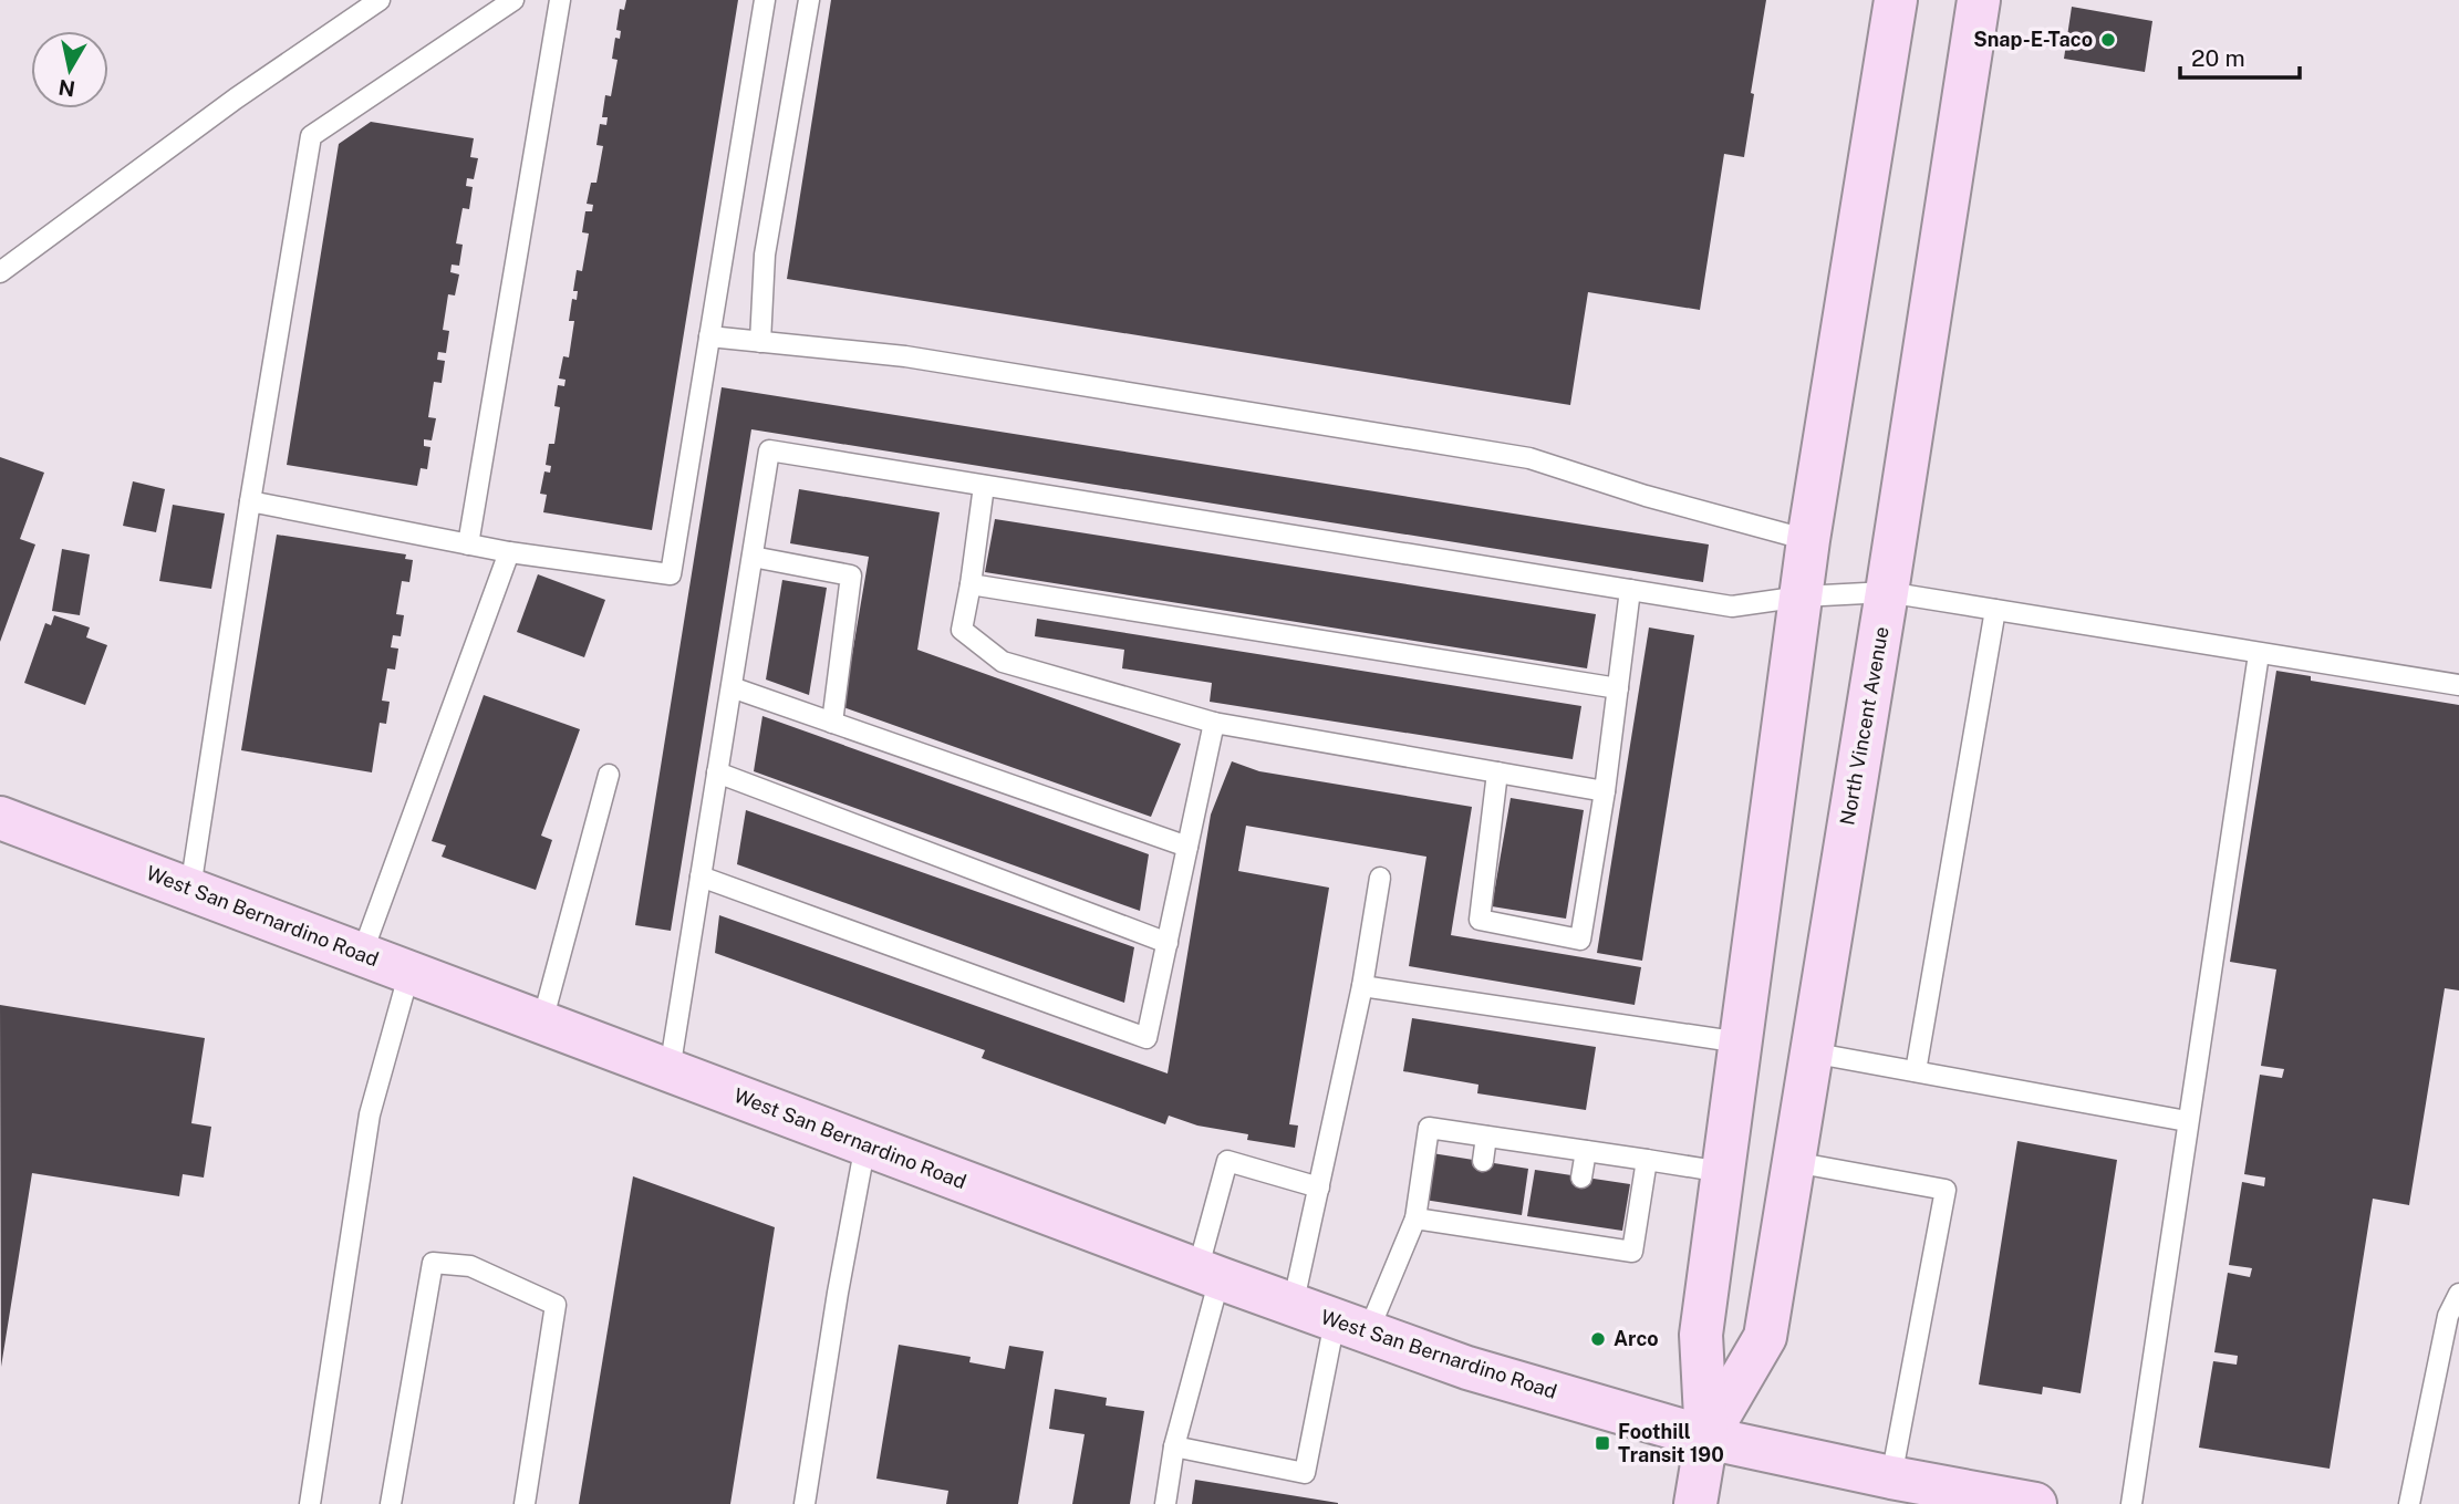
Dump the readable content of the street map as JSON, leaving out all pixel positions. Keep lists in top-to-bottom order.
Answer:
{
  "streets": {
    "street": ["North Vincent Avenue", "West San Bernardino Road"]
  },
  "crossings": [
    ["North Vincent Avenue", "West San Bernardino Road"]
  ],
  "places": {
    "other": ["Snap-E-Taco", "Arco"],
    "transit": ["Foothill Transit 190"]
  },
  "scale_bar": "20 m",
  "north": "bottom"
}
